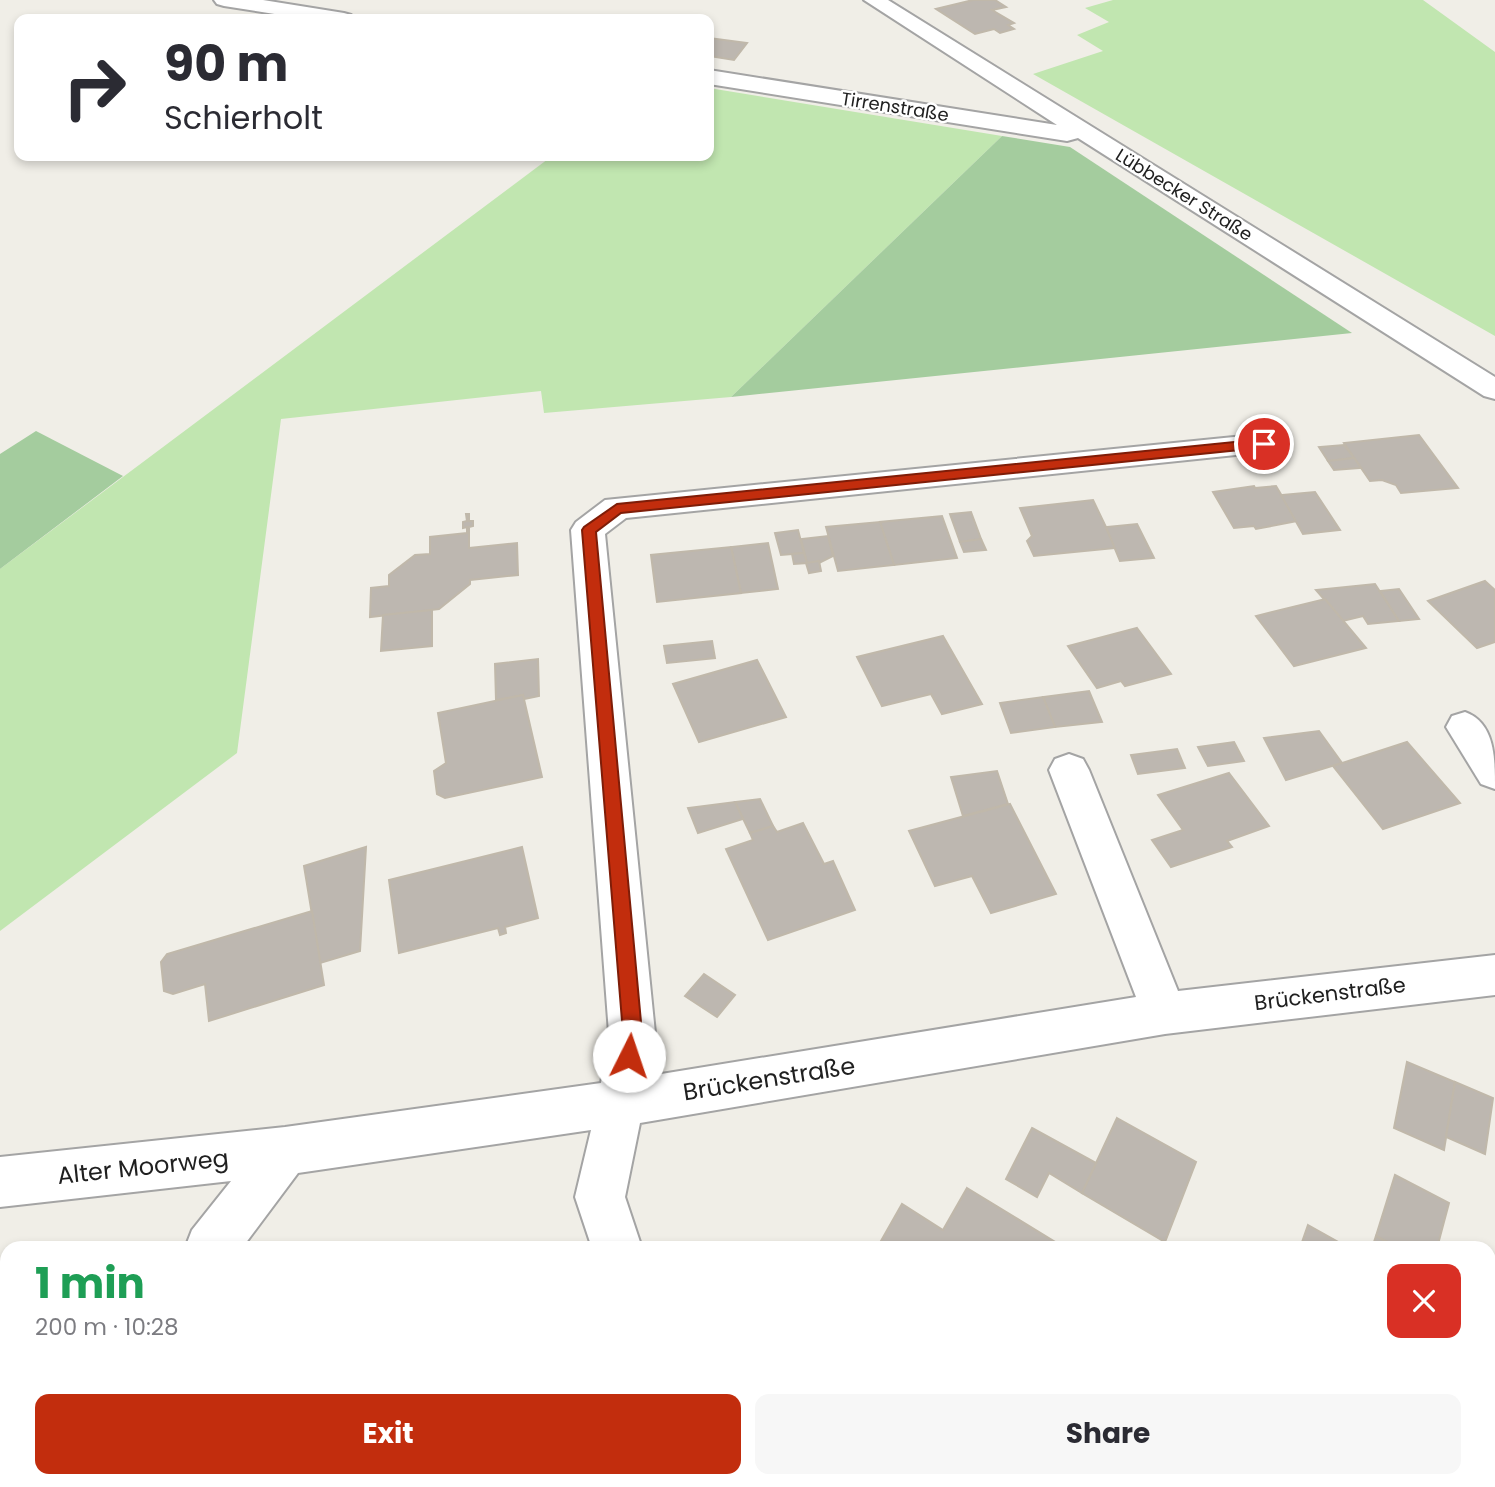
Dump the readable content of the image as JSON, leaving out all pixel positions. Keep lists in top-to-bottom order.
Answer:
{
  "streets": {
    "street": [
      "Tirrenstraße",
      "Lübbecker Straße",
      "Brückenstraße",
      "Alter Moorweg"
    ]
  },
  "crossings": [
    ["Tirrenstraße", "Lübbecker Straße"],
    ["Brückenstraße", "Alter Moorweg"]
  ],
  "page": {
    "turn": ["90 m", "Schierholt"],
    "heading": ["1 min", "200 m · 10:28"],
    "buttons": ["Exit", "Share"]
  }
}
